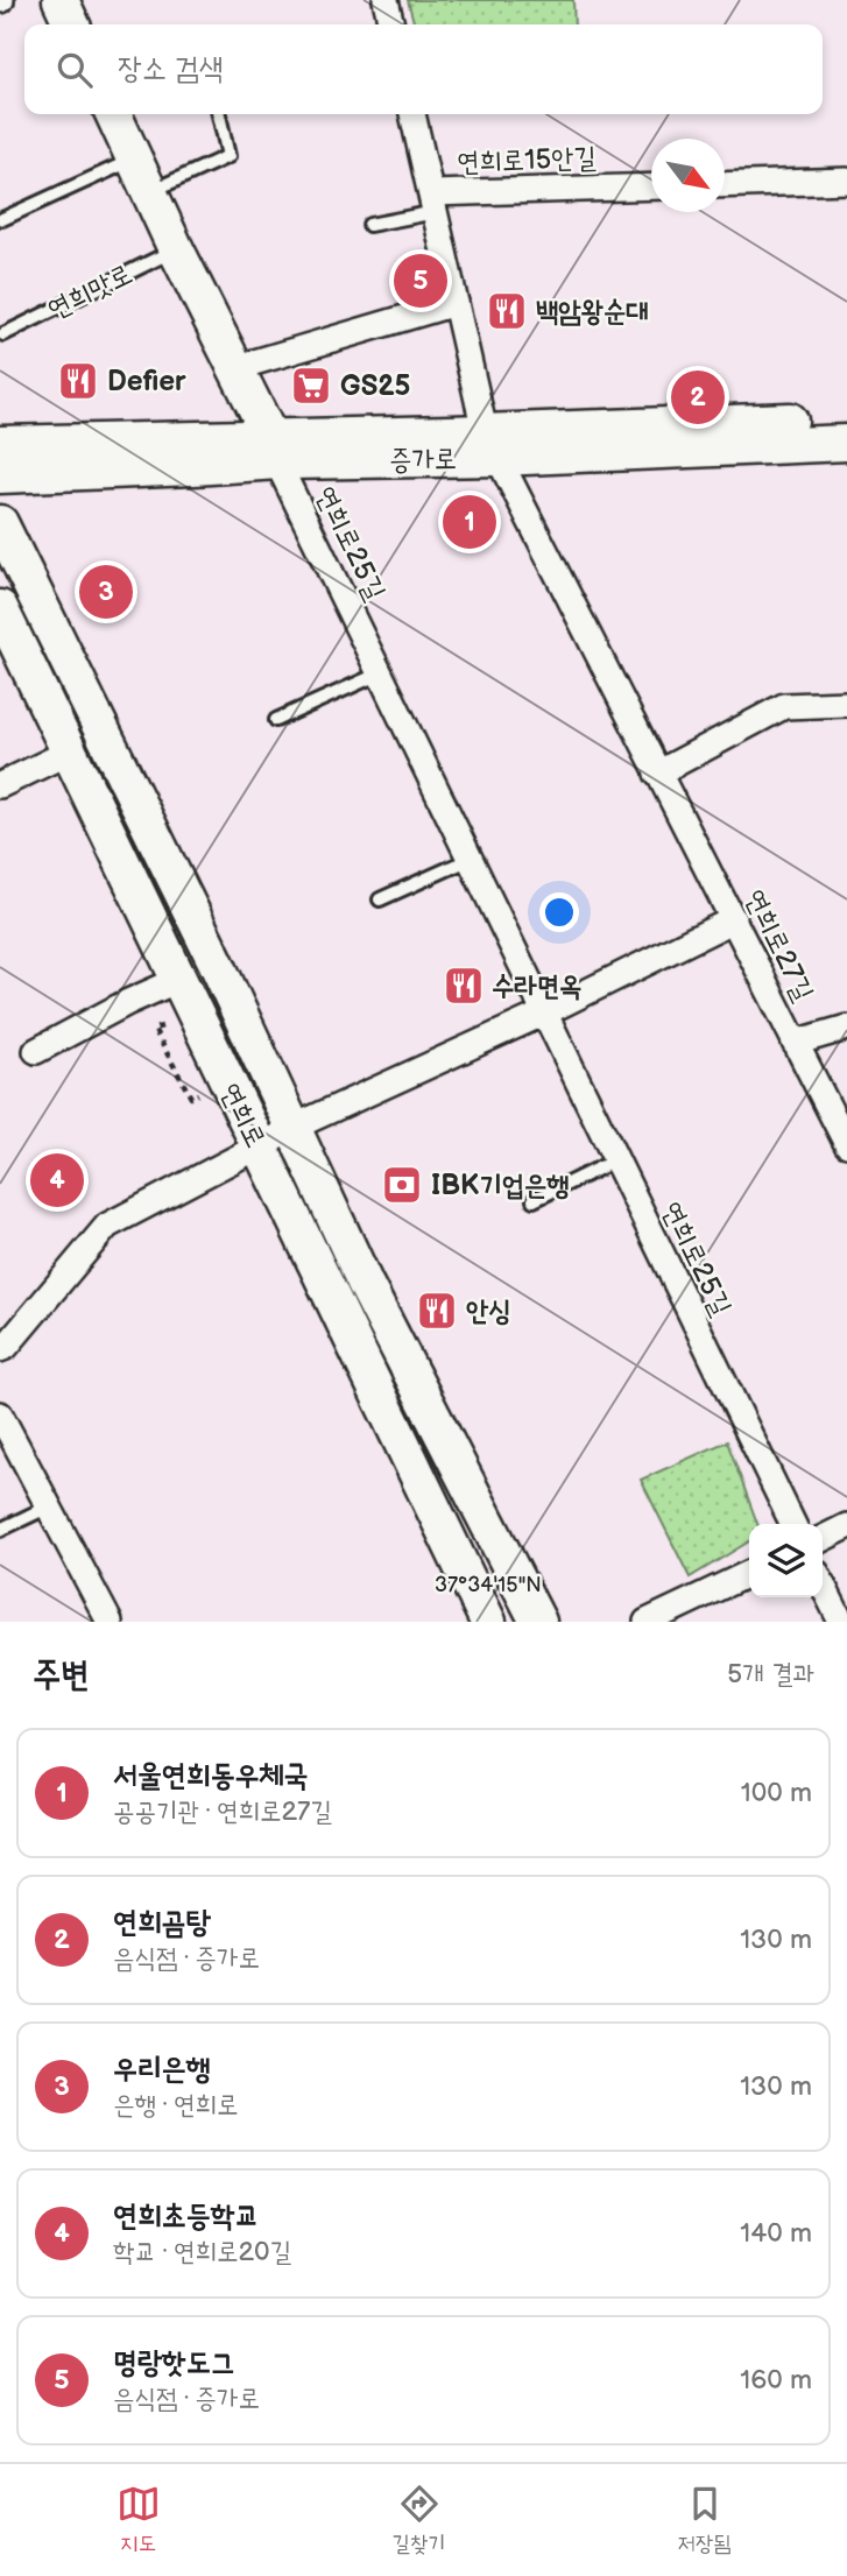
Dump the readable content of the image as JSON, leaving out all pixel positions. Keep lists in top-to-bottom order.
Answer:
{
  "streets": {
    "main road": ["증가로", "연희로"],
    "street": ["연희로15안길", "연희로25길", "연희로27길"],
    "lane": ["연희맛로"]
  },
  "crossings": [
    ["연희로15안길", "증가로"],
    ["증가로", "연희로25길"],
    ["증가로", "연희로27길"],
    ["연희로25길", "연희로"]
  ],
  "places": {
    "restaurant": [
      "백암왕순대",
      "Defier",
      "수라면옥",
      "안싱"
    ],
    "supermarket": ["GS25"],
    "bank": ["IBK기업은행"]
  },
  "north": "bottom right",
  "page": {
    "search": "장소 검색",
    "pins": [
      "5",
      "2",
      "1",
      "3",
      "4"
    ],
    "heading": ["주변", "5개 결과"],
    "list": [
      {
        "mark": "1",
        "name": "서울연희동우체국",
        "note": "공공기관 · 연희로27길",
        "value": "100 m"
      },
      {
        "mark": "2",
        "name": "연희곰탕",
        "note": "음식점 · 증가로",
        "value": "130 m"
      },
      {
        "mark": "3",
        "name": "우리은행",
        "note": "은행 · 연희로",
        "value": "130 m"
      },
      {
        "mark": "4",
        "name": "연희초등학교",
        "note": "학교 · 연희로20길",
        "value": "140 m"
      },
      {
        "mark": "5",
        "name": "명랑핫도그",
        "note": "음식점 · 증가로",
        "value": "160 m"
      }
    ],
    "nav": ["지도", "길찾기", "저장됨"]
  },
  "coordinates": ["37°34'15\"N"]
}
